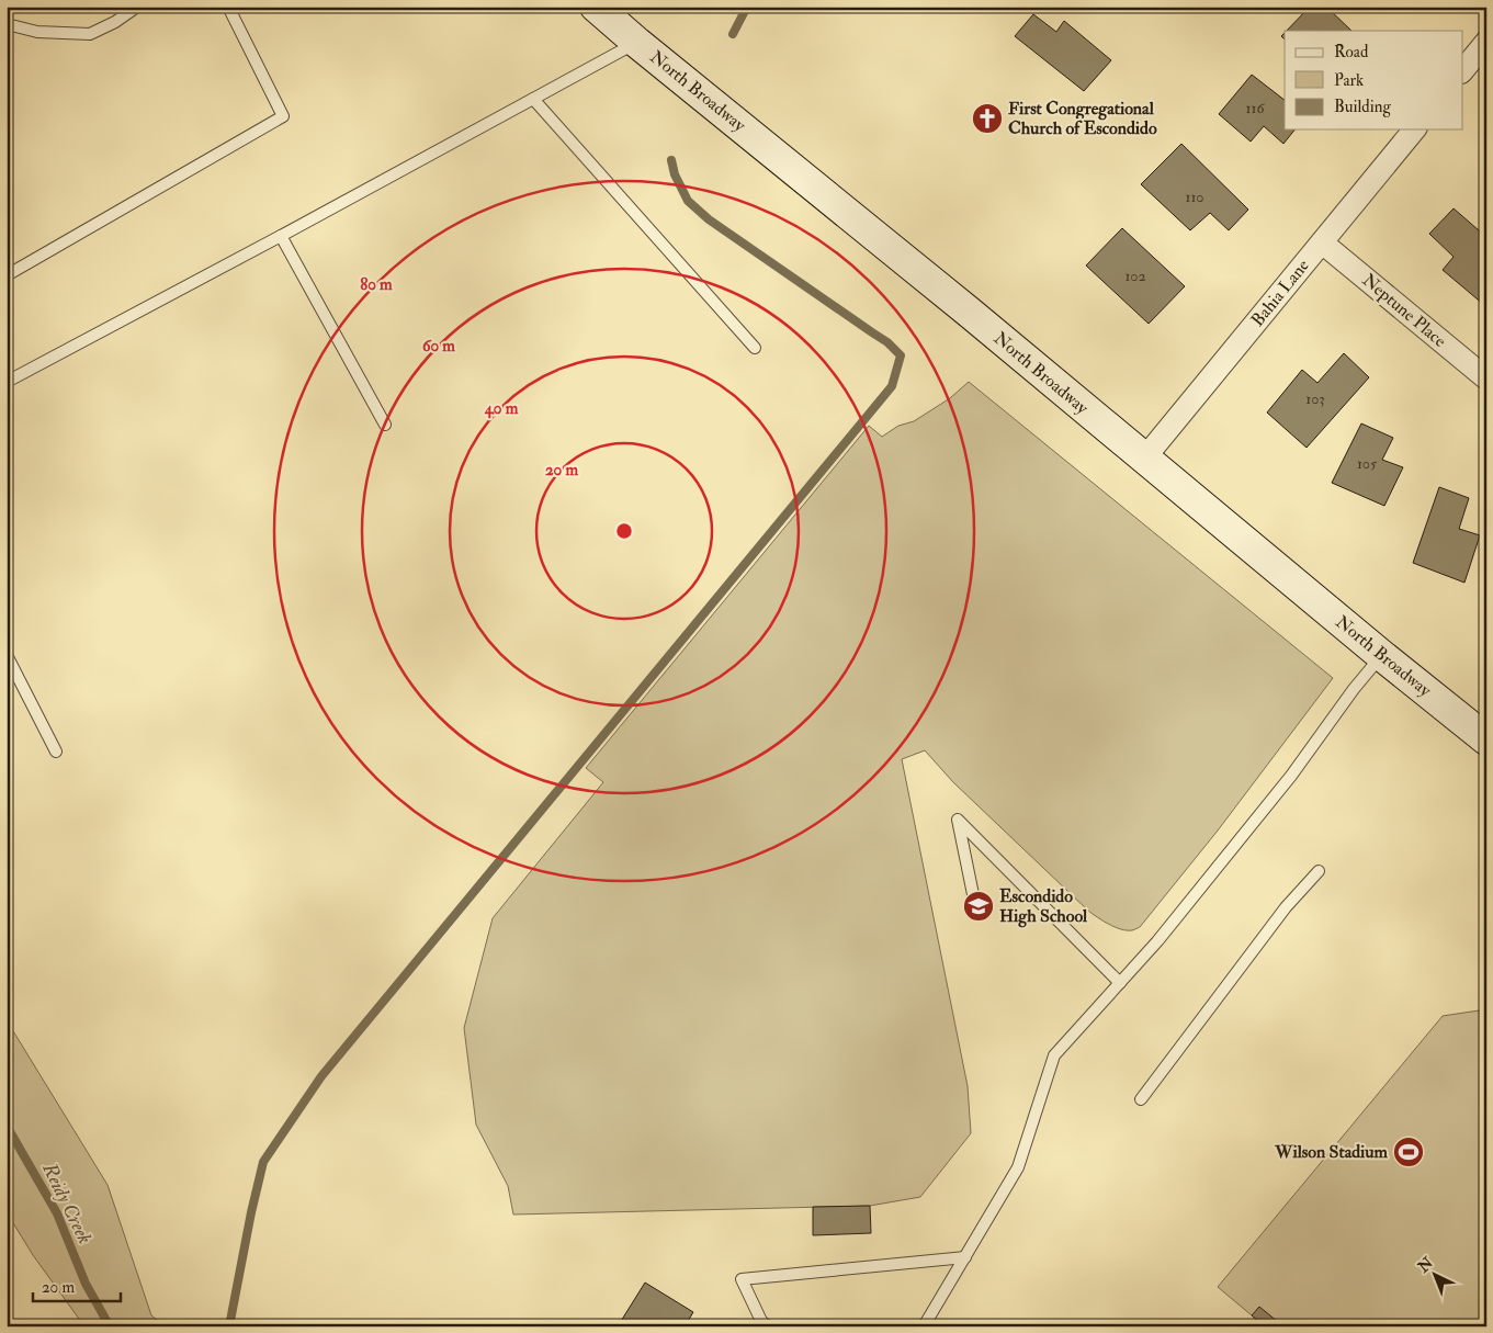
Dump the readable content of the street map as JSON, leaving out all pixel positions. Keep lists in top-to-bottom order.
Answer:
{
  "streets": {
    "main road": ["North Broadway"],
    "street": ["Bahia Lane", "Neptune Place"]
  },
  "crossings": [
    ["North Broadway", "Bahia Lane"],
    ["Bahia Lane", "Neptune Place"]
  ],
  "water": ["Reidy Creek"],
  "places": {
    "church": ["First Congregational Church of Escondido"],
    "school or university": ["Escondido High School"],
    "sports": ["Wilson Stadium"]
  },
  "house_numbers": [
    "116",
    "110",
    "102",
    "103",
    "105"
  ],
  "legend": ["Road", "Park", "Building"],
  "scale_bar": "20 m",
  "north": "top left",
  "rings": [
    "80 m",
    "60 m",
    "40 m",
    "20 m"
  ]
}
